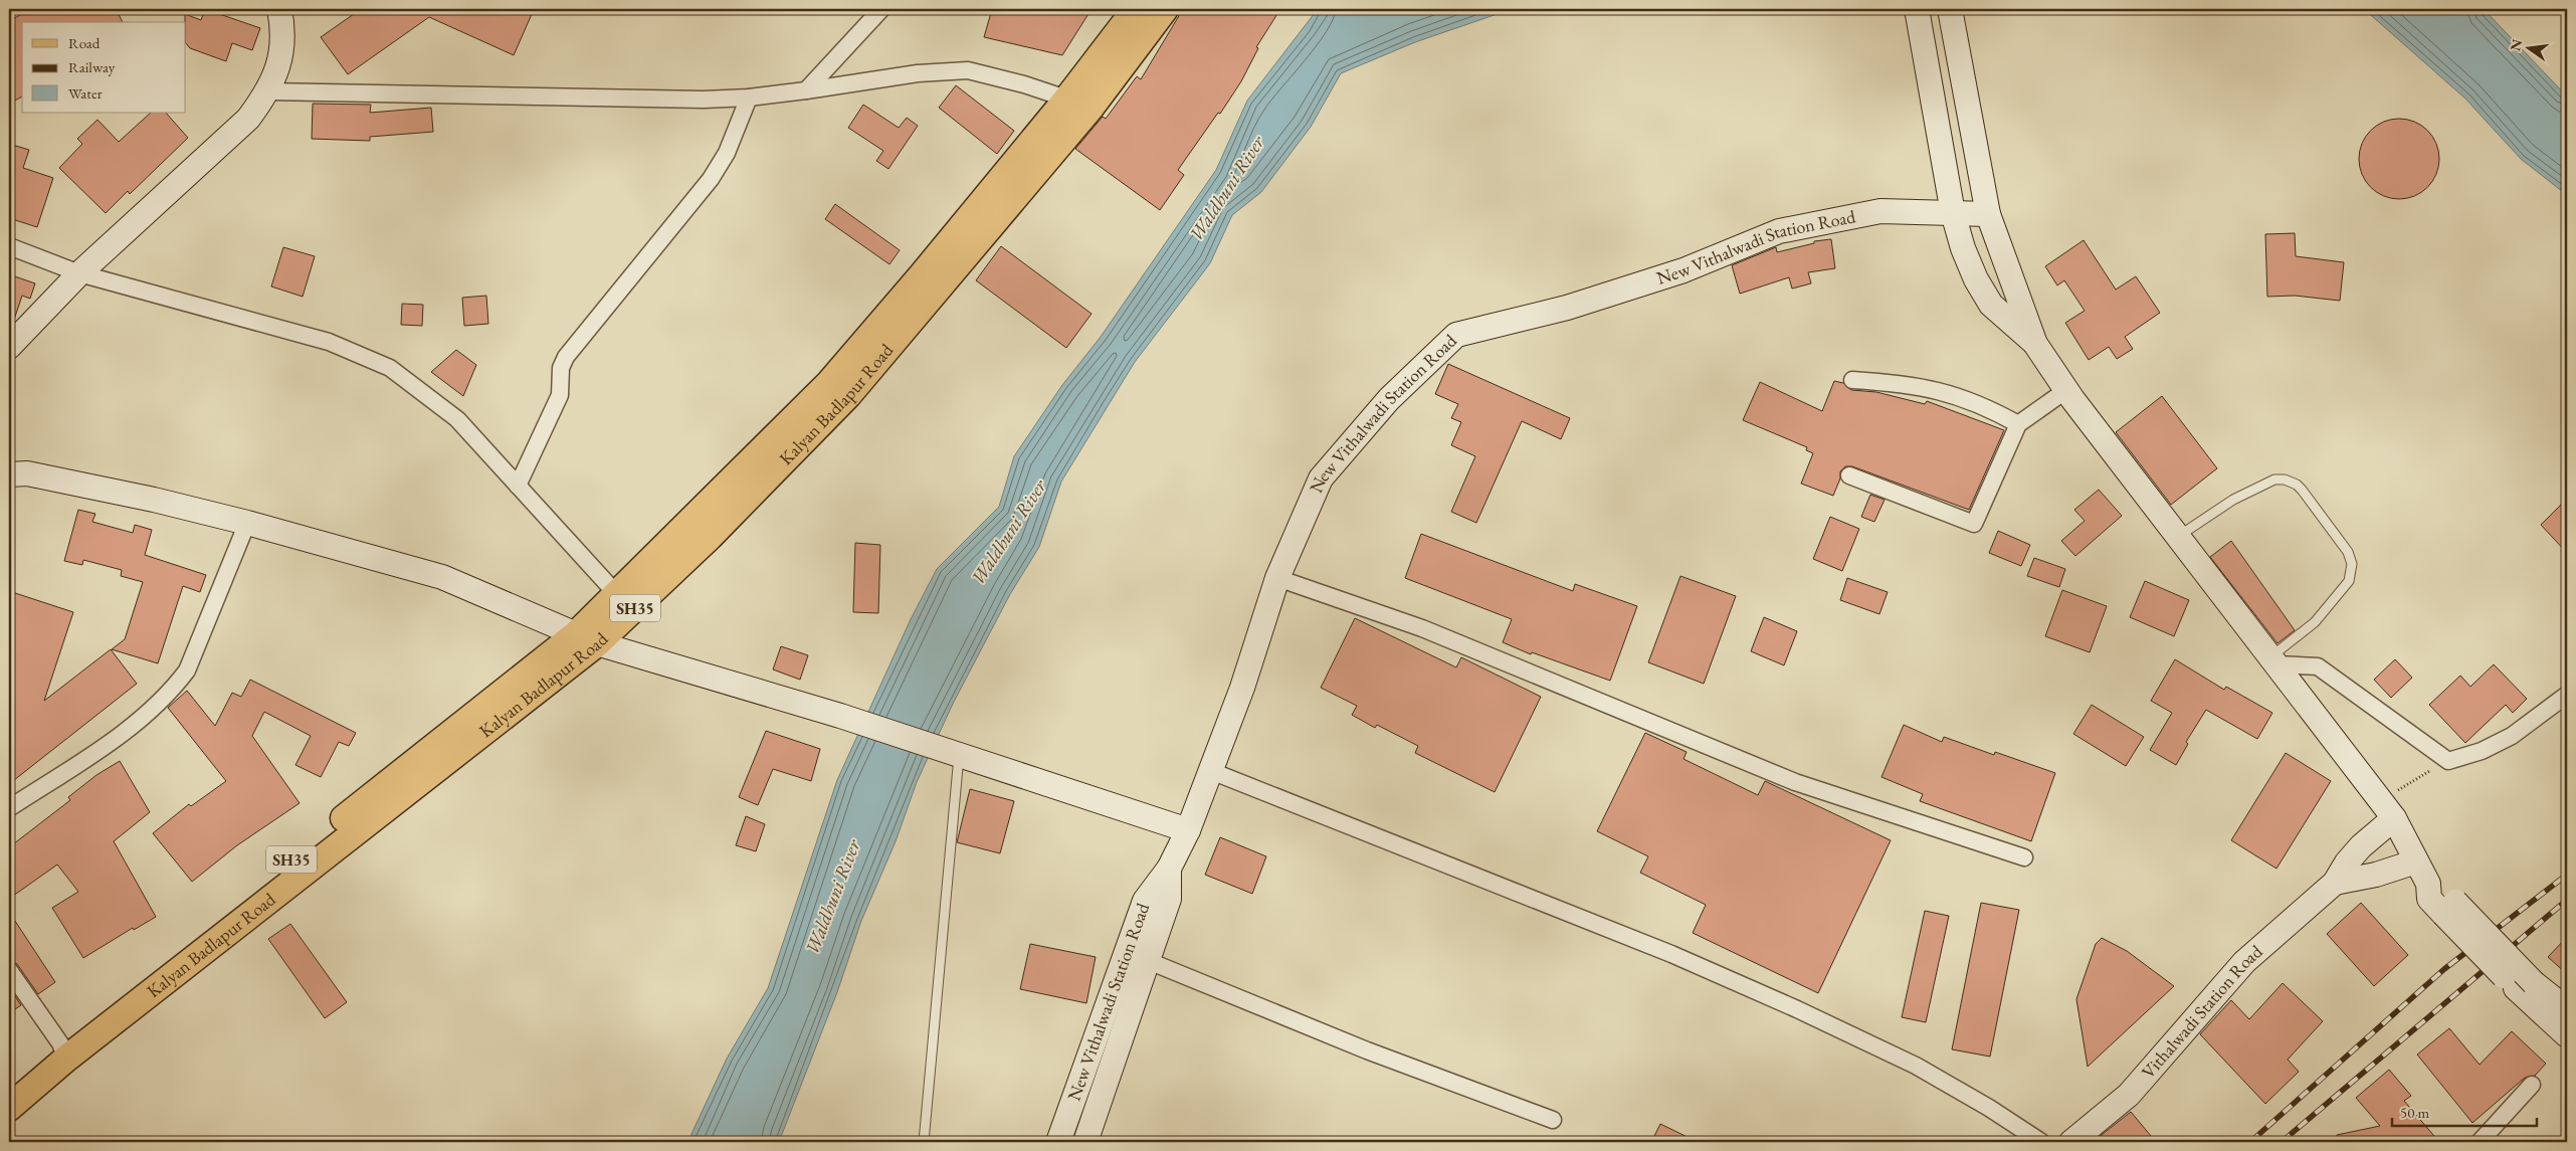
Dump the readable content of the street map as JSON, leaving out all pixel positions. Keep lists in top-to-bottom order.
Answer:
{
  "streets": {
    "main road": ["Kalyan Badlapur Road", "SH35"],
    "street": ["New Vithalwadi Station Road", "Vithalwadi Station Road"]
  },
  "water": ["Waldhuni River"],
  "legend": ["Road", "Railway", "Water"],
  "scale_bar": "50 m",
  "north": "left"
}
